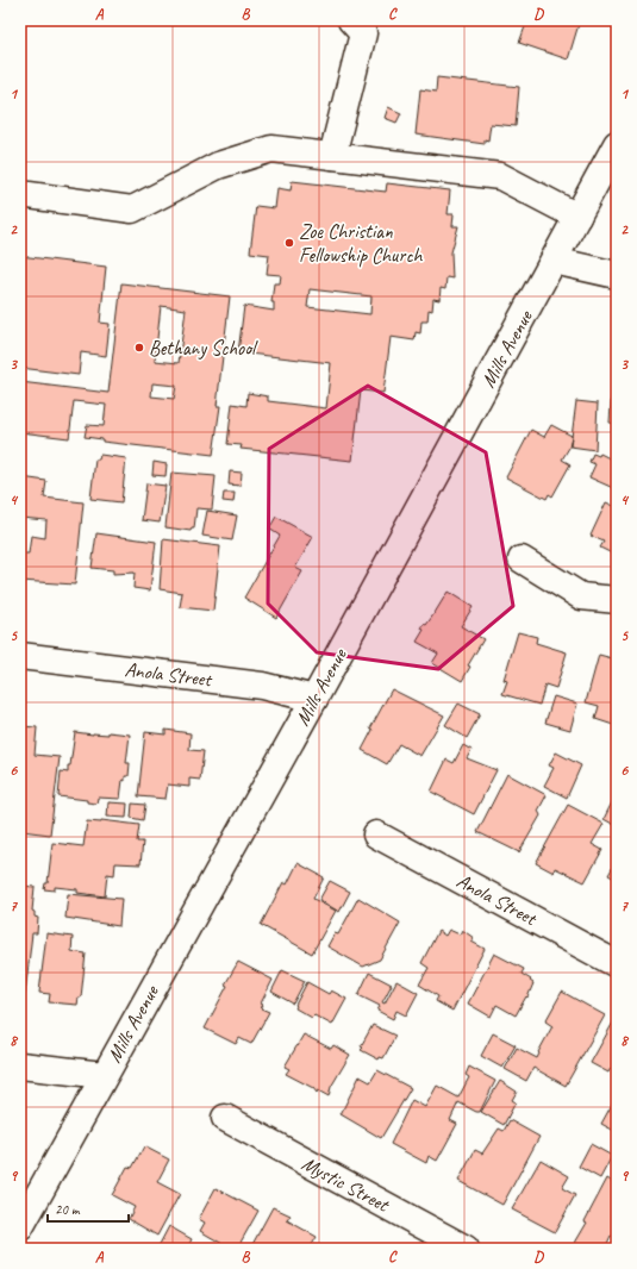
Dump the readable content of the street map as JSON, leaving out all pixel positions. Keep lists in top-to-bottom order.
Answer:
{
  "streets": {
    "main road": ["Mills Avenue", "Anola Street", "Mystic Street"]
  },
  "crossings": [
    ["Mills Avenue", "Anola Street"]
  ],
  "places": ["Zoe Christian Fellowship Church", "Bethany School"],
  "scale_bar": "20 m",
  "grid": {
    "columns": [
      "A",
      "B",
      "C",
      "D"
    ],
    "rows": [
      "1",
      "2",
      "3",
      "4",
      "5",
      "6",
      "7",
      "8",
      "9"
    ]
  }
}
